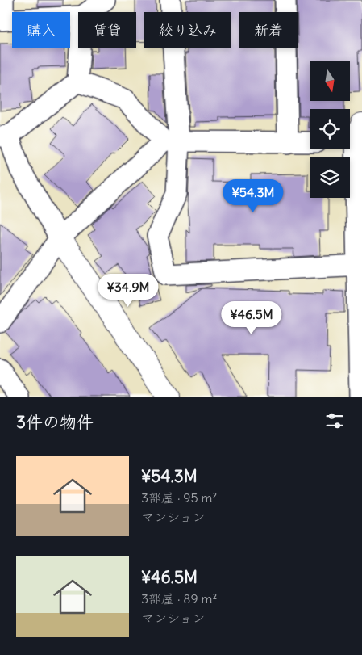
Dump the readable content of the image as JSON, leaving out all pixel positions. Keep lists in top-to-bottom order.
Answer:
{
  "north": "bottom",
  "page": {
    "chip": [
      "購入",
      "賃貸",
      "絞り込み",
      "新着"
    ],
    "price": ["¥54.3M", "¥34.9M", "¥46.5M"],
    "heading": "3件の物件",
    "list": [
      {
        "name": "¥54.3M",
        "note": "3部屋 · 95 m² · マンション"
      },
      {
        "name": "¥46.5M",
        "note": "3部屋 · 89 m² · マンション"
      }
    ]
  }
}
